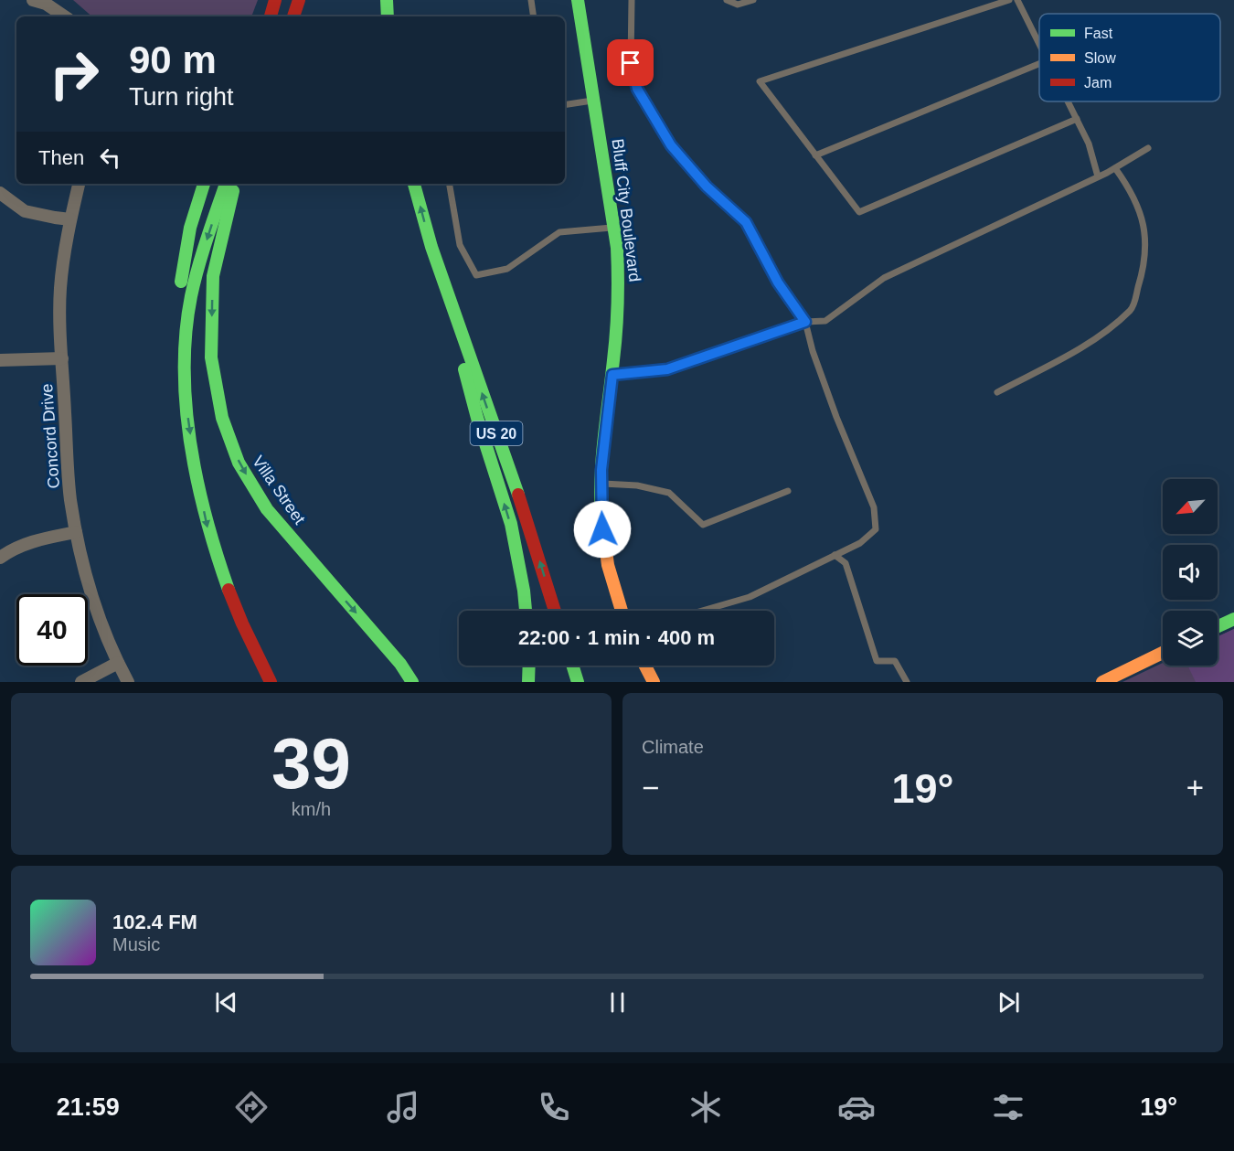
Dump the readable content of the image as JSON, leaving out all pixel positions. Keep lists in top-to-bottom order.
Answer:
{
  "streets": {
    "main road": ["Bluff City Boulevard", "US 20", "Villa Street"],
    "street": ["Concord Drive"]
  },
  "legend": ["Fast", "Slow", "Jam"],
  "north": "bottom left",
  "page": {
    "turn": ["90 m", "Turn right"],
    "then": "Then",
    "limit": "40",
    "trip": "22:00 · 1 min · 400 m",
    "tile": [
      ["39", "km/h"],
      "Climate"
    ],
    "heat": ["−", "19°", "+"],
    "song": ["102.4 FM", "Music"],
    "tabs": ["21:59", "19°"]
  }
}
